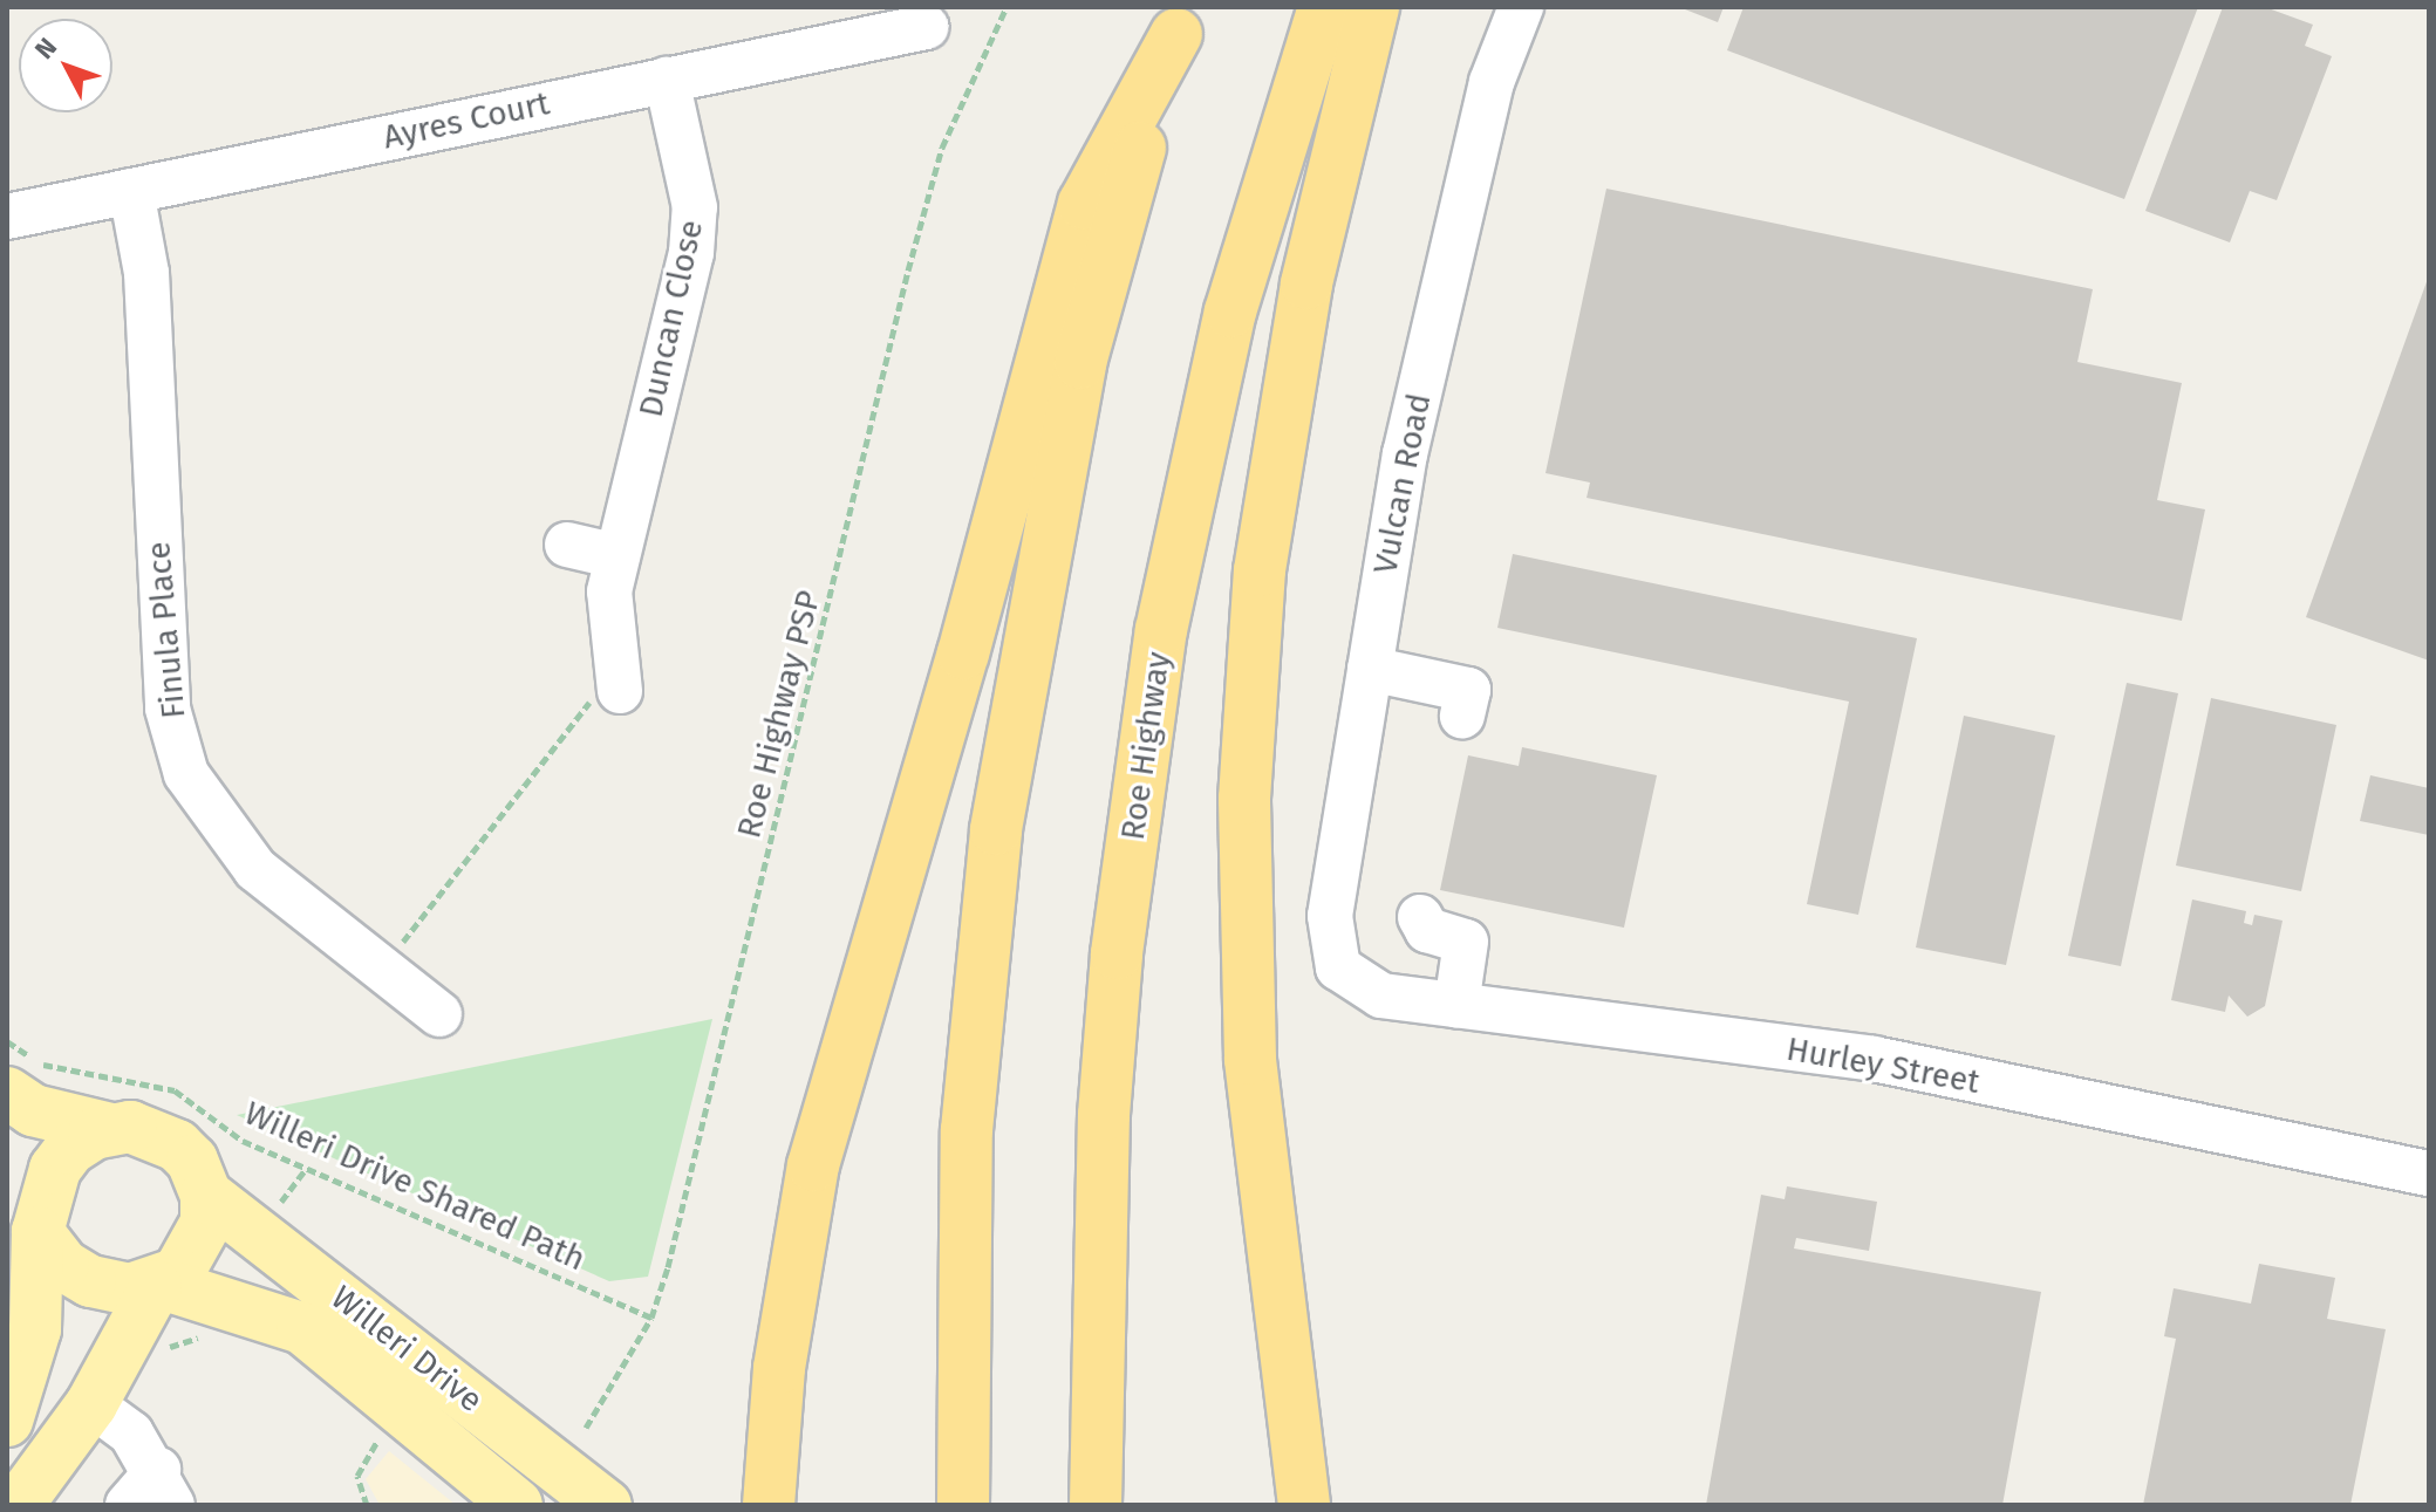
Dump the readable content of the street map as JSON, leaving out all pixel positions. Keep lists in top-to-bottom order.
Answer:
{
  "streets": {
    "highway": ["Roe Highway"],
    "main road": ["Willeri Drive"],
    "street": [
      "Ayres Court",
      "Duncan Close",
      "Vulcan Road",
      "Finula Place",
      "Hurley Street"
    ],
    "path": ["Roe Highway PSP", "Willeri Drive Shared Path"]
  },
  "crossings": [
    ["Ayres Court", "Duncan Close"],
    ["Ayres Court", "Finula Place"],
    ["Vulcan Road", "Hurley Street"],
    ["Roe Highway PSP", "Willeri Drive Shared Path"]
  ],
  "north": "top left"
}
